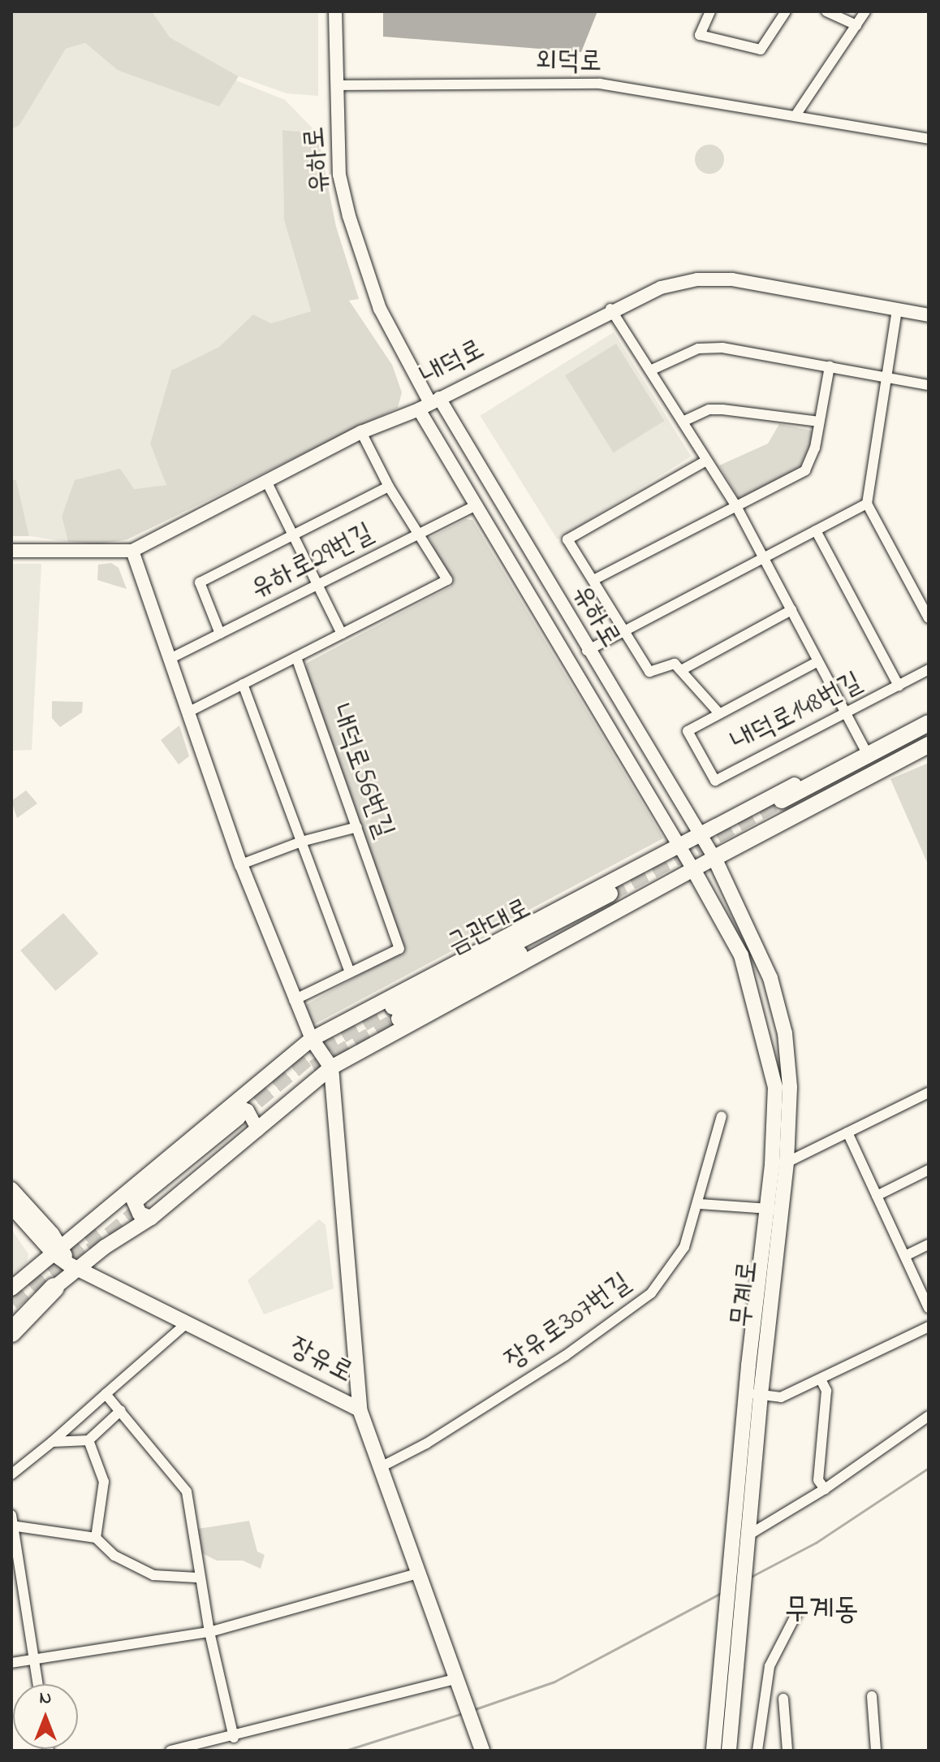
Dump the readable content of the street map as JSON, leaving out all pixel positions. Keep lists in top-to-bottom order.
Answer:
{
  "streets": {
    "main road": ["금관대로", "무계로", "장유로"],
    "street": [
      "외덕로",
      "유하로",
      "내덕로",
      "유하로29번길",
      "내덕로148번길",
      "내덕로56번길",
      "장유로307번길"
    ]
  },
  "crossings": [
    ["외덕로", "유하로"],
    ["유하로", "내덕로"],
    ["유하로", "유하로29번길"],
    ["유하로", "무계로"],
    ["장유로307번길", "장유로"]
  ],
  "districts": ["무계동"],
  "north": "top"
}
